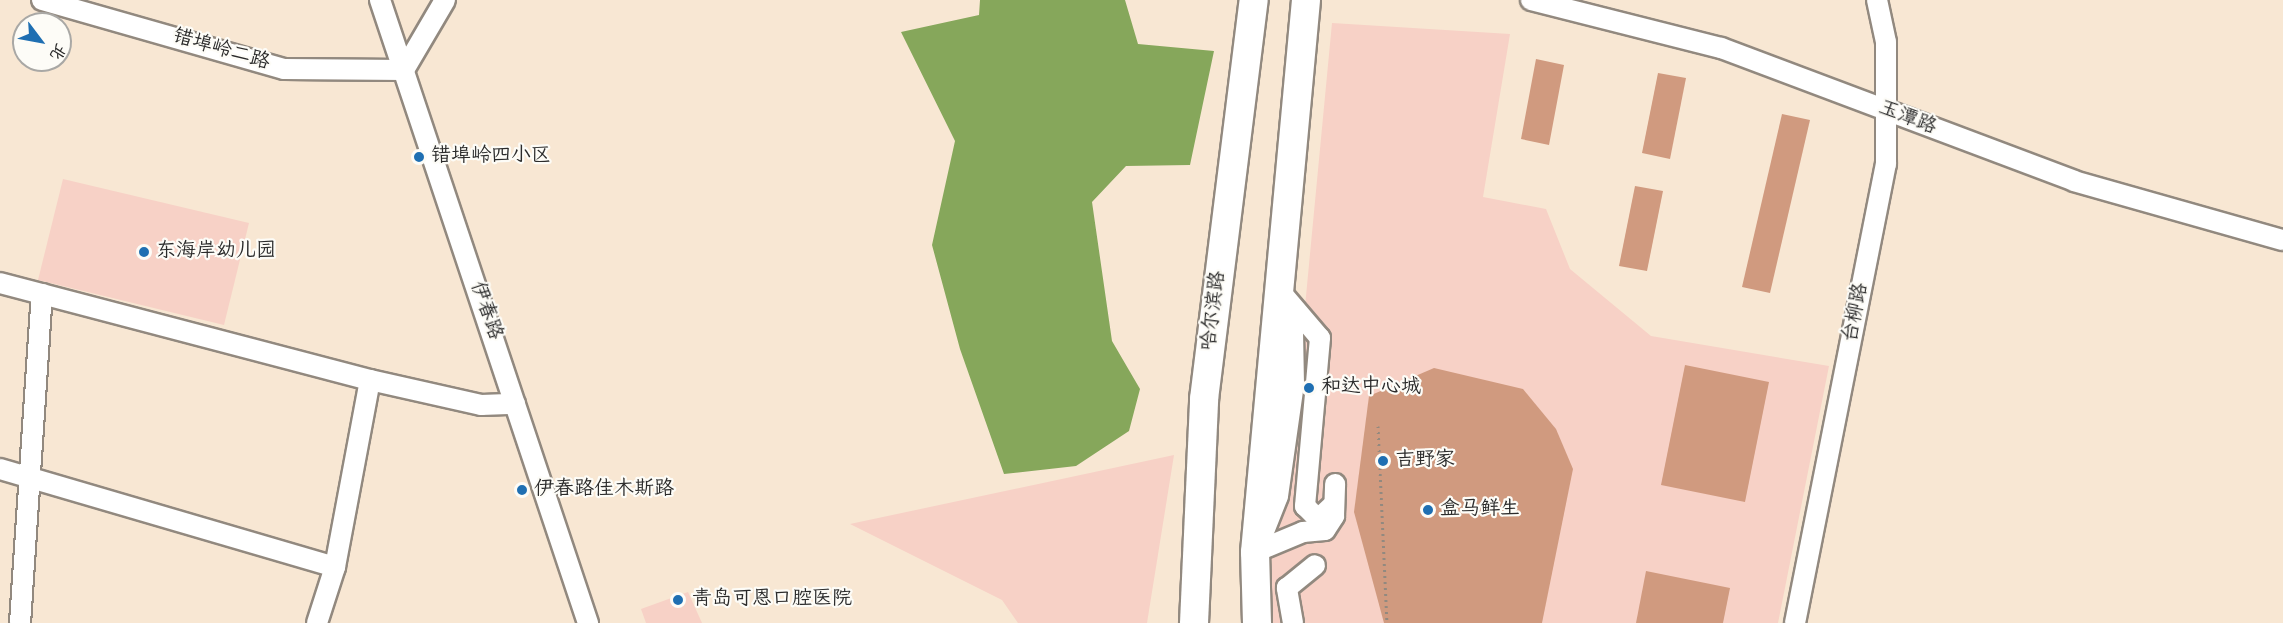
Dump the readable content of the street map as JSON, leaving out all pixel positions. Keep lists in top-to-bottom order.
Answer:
{
  "streets": {
    "highway": ["哈尔滨路"],
    "street": [
      "错埠岭二路",
      "玉潭路",
      "伊春路",
      "台柳路"
    ]
  },
  "crossings": [
    ["错埠岭二路", "伊春路"],
    ["玉潭路", "台柳路"]
  ],
  "places": [
    "错埠岭四小区",
    "东海岸幼儿园",
    "和达中心城",
    "吉野家",
    "伊春路佳木斯路",
    "盒马鲜生",
    "青岛可恩口腔医院"
  ],
  "north": "bottom right"
}
